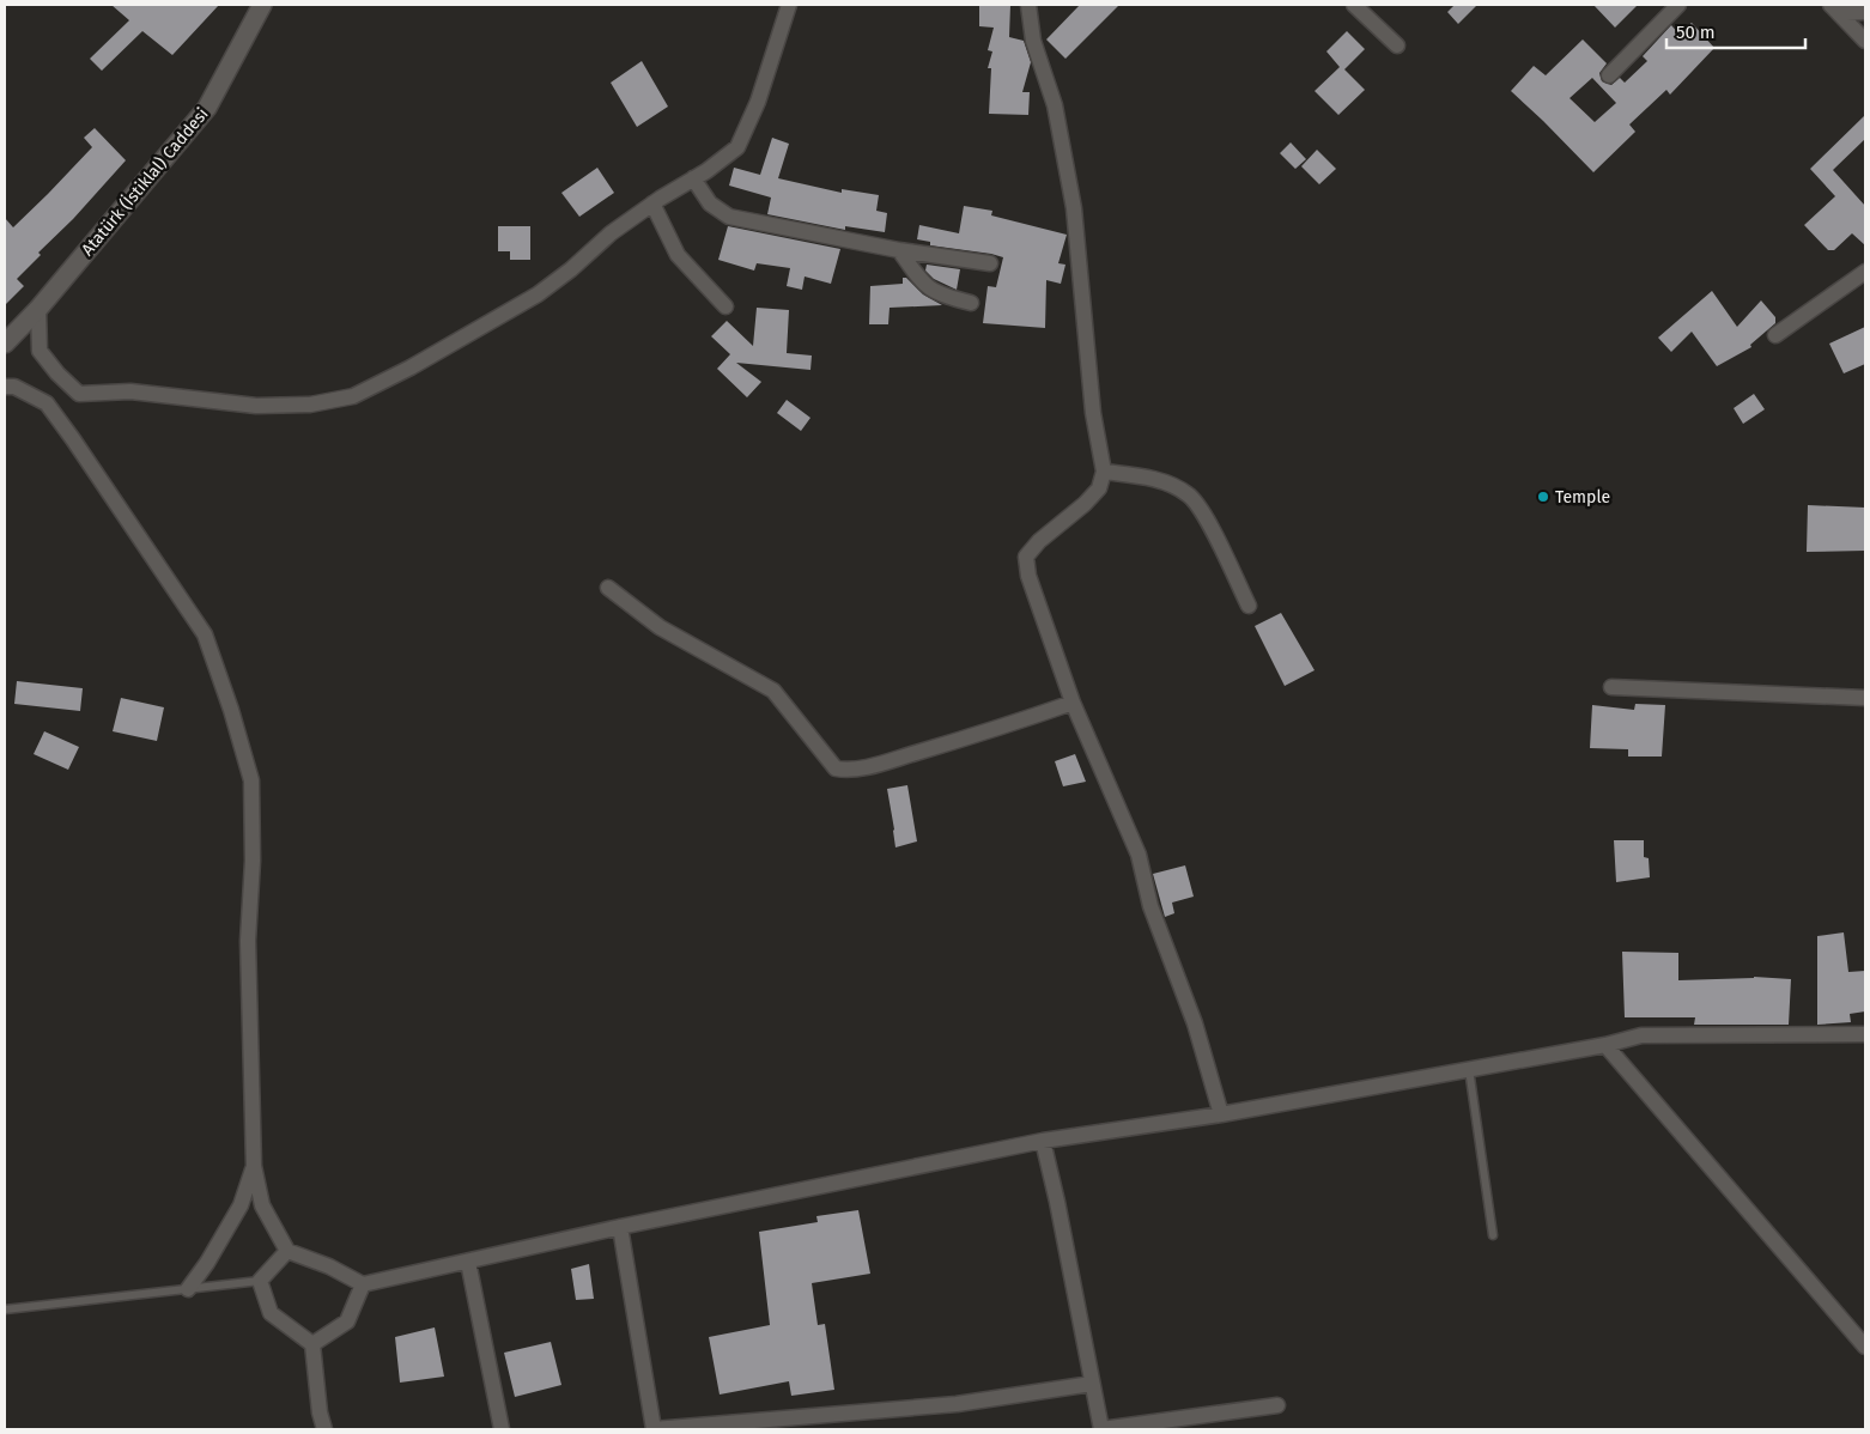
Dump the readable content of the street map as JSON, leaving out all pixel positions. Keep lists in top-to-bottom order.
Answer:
{
  "streets": {
    "street": ["Atatürk (İstiklal) Caddesi"]
  },
  "places": ["Temple"],
  "scale_bar": "50 m"
}
